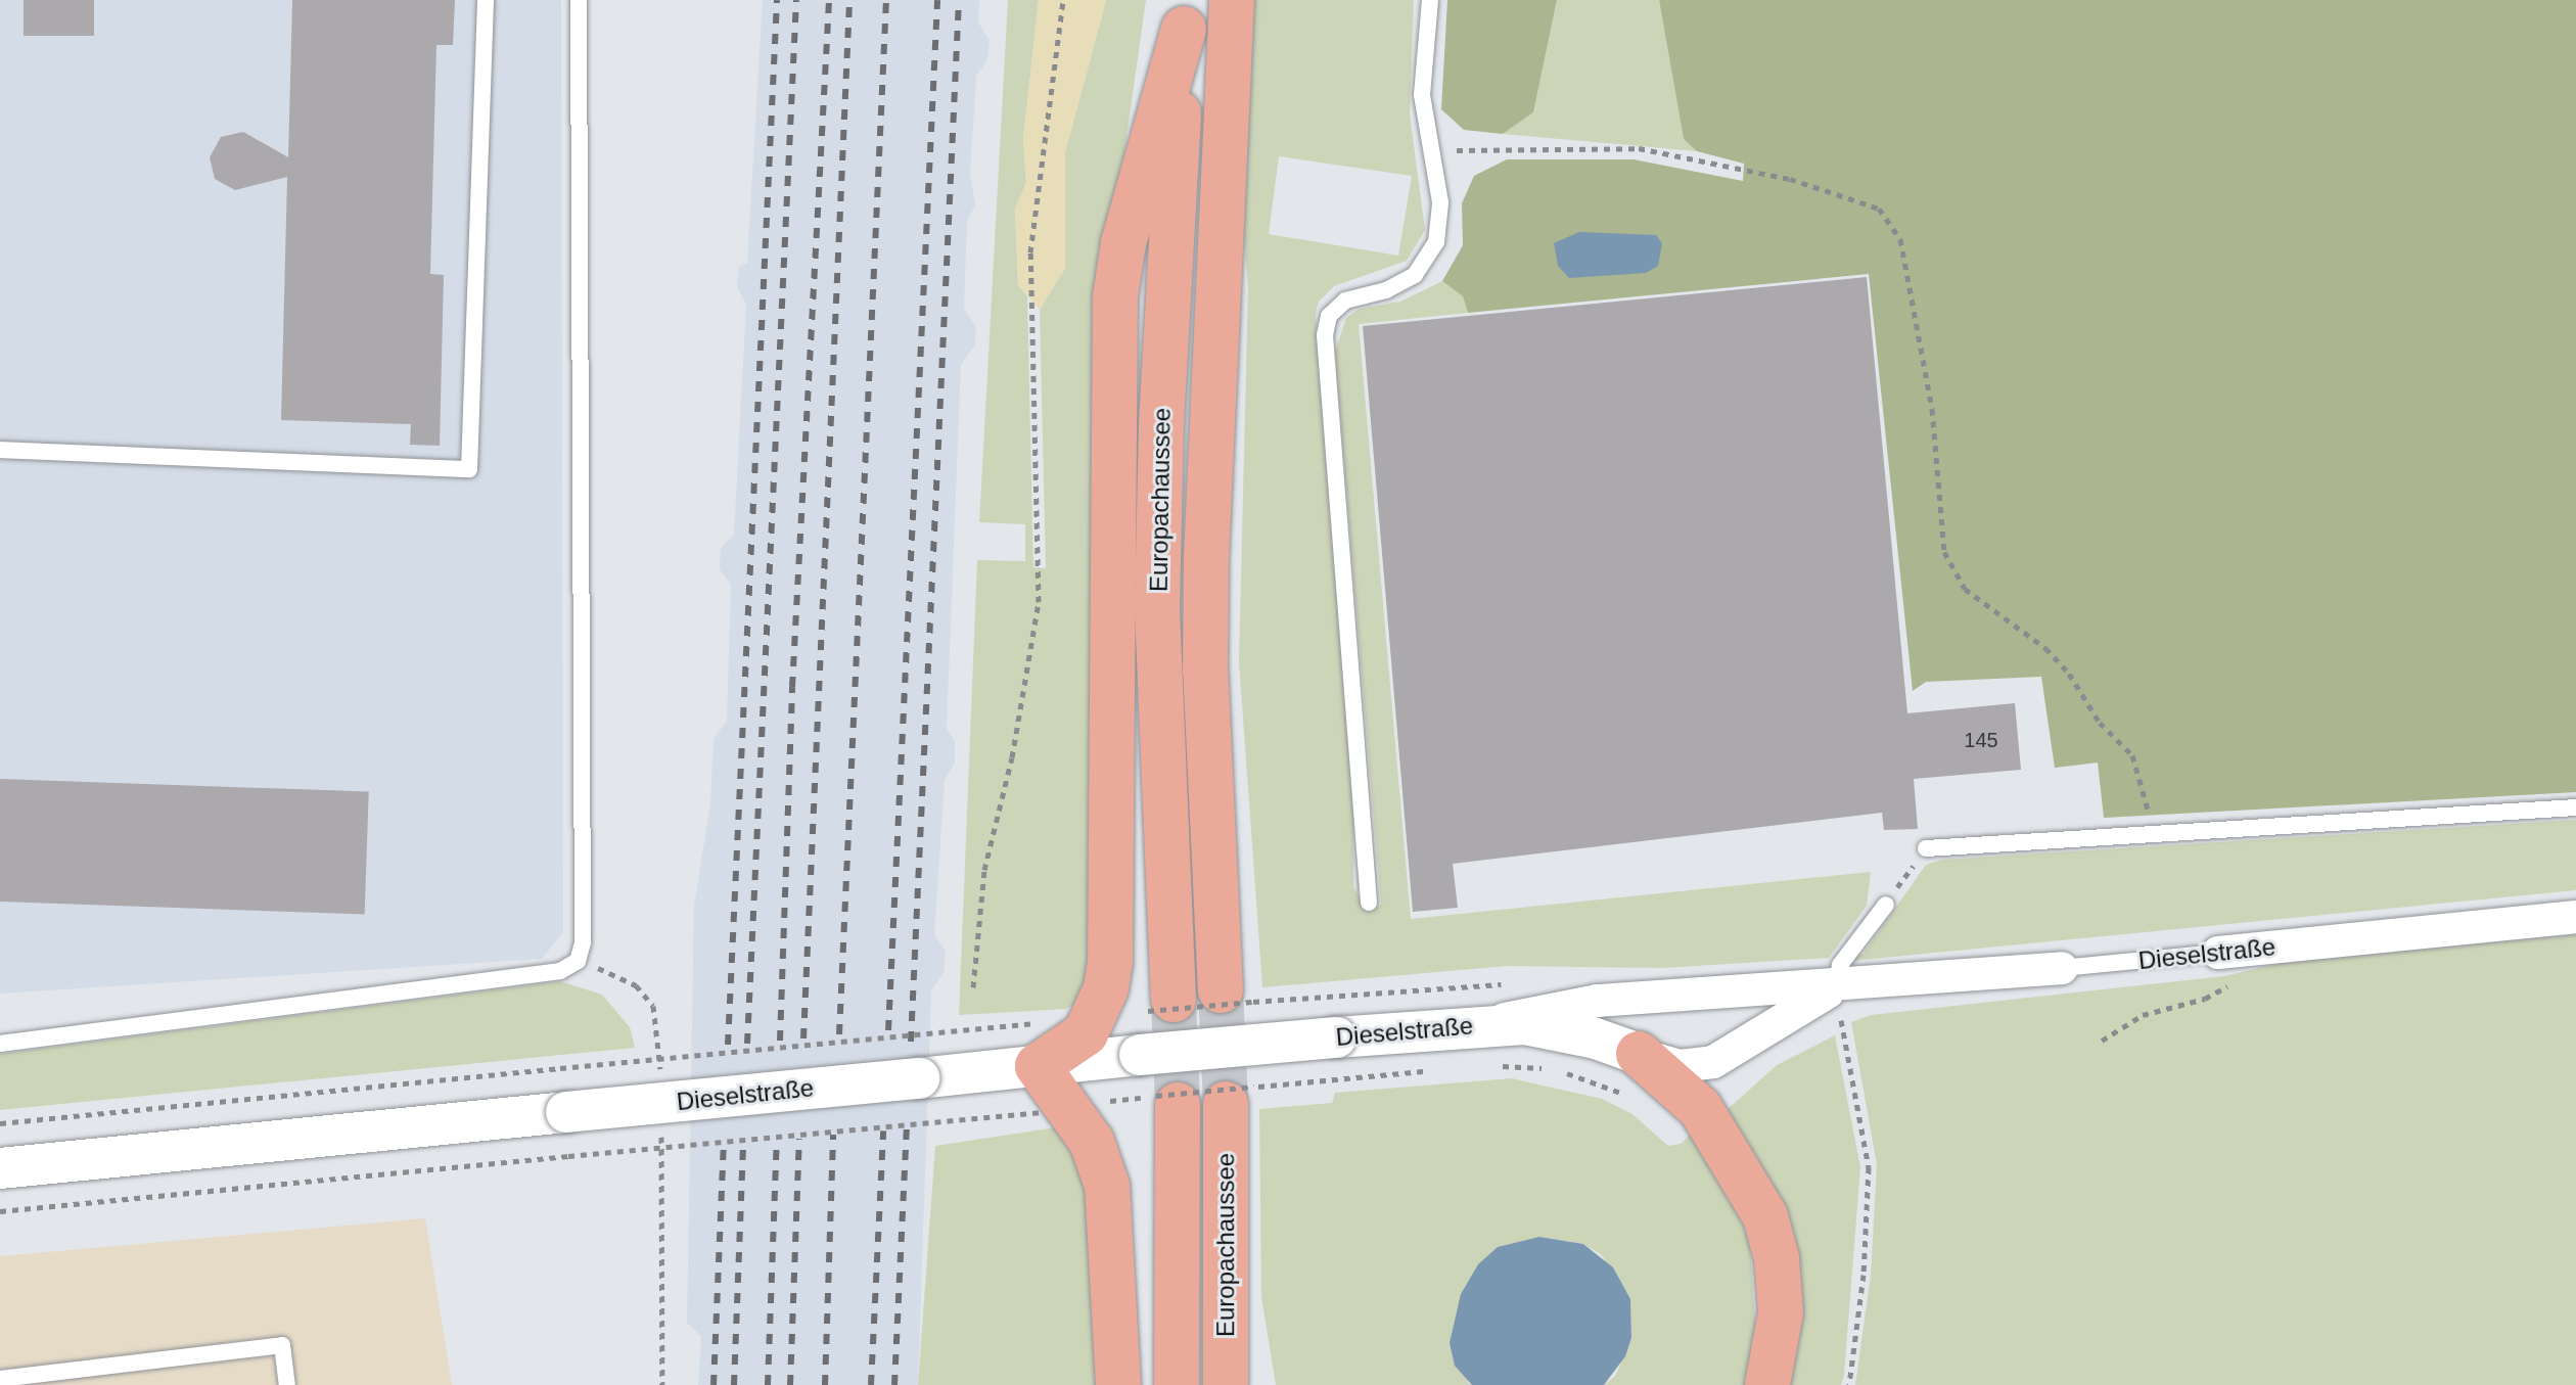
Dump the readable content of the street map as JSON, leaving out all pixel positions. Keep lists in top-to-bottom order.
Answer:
{
  "streets": {
    "main road": ["Europachaussee"],
    "street": ["Dieselstraße"]
  },
  "house_numbers": ["145"]
}
